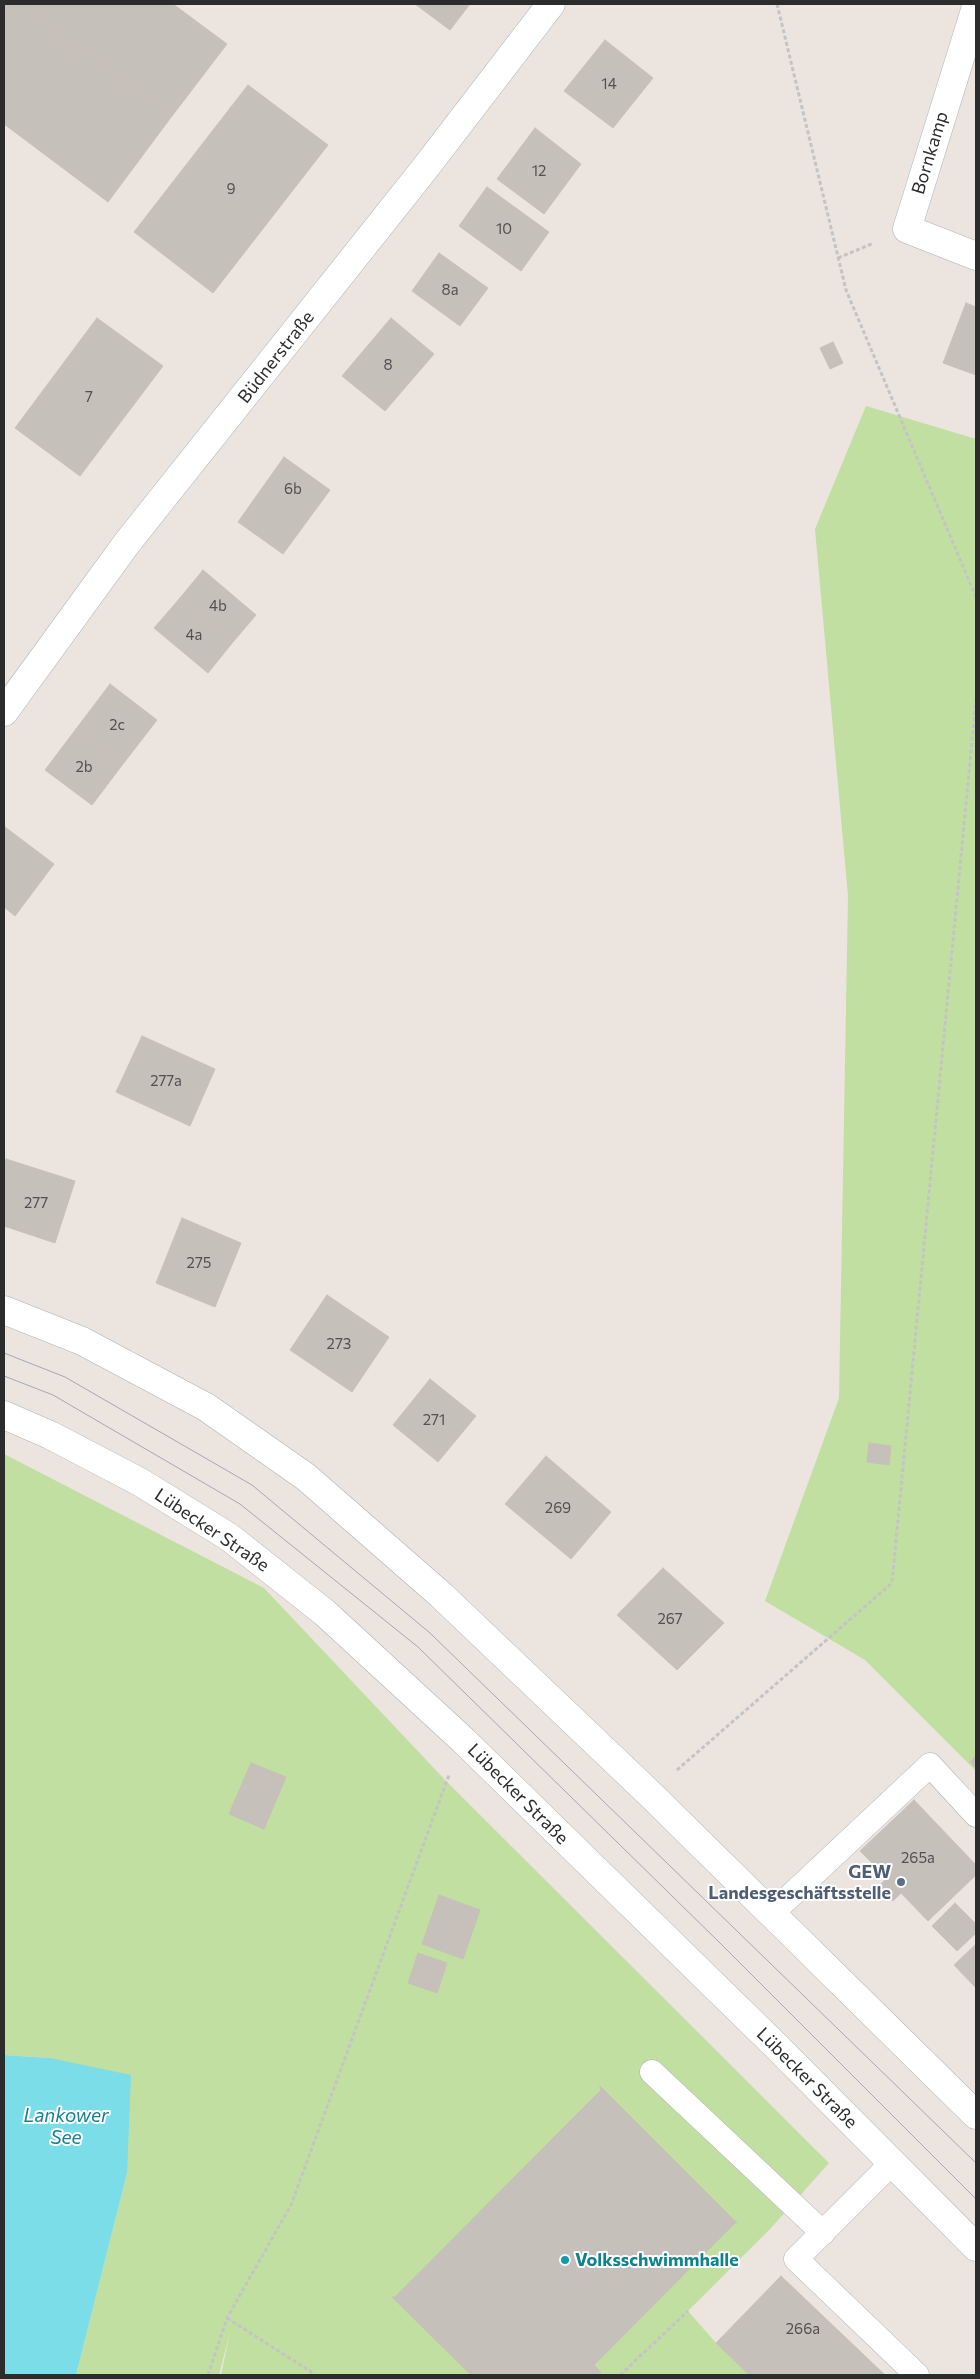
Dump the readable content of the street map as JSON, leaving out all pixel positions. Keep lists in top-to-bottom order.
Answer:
{
  "streets": {
    "street": ["Bornkamp", "Büdnerstraße", "Lübecker Straße"]
  },
  "water": ["Lankower See"],
  "places": ["GEW Landesgeschäftsstelle", "Volksschwimmhalle"],
  "house_numbers": [
    "14",
    "12",
    "9",
    "10",
    "8a",
    "8",
    "7",
    "6b",
    "4b",
    "4a",
    "2c",
    "2b",
    "277a",
    "277",
    "275",
    "273",
    "271",
    "269",
    "267",
    "265a",
    "266a"
  ]
}
